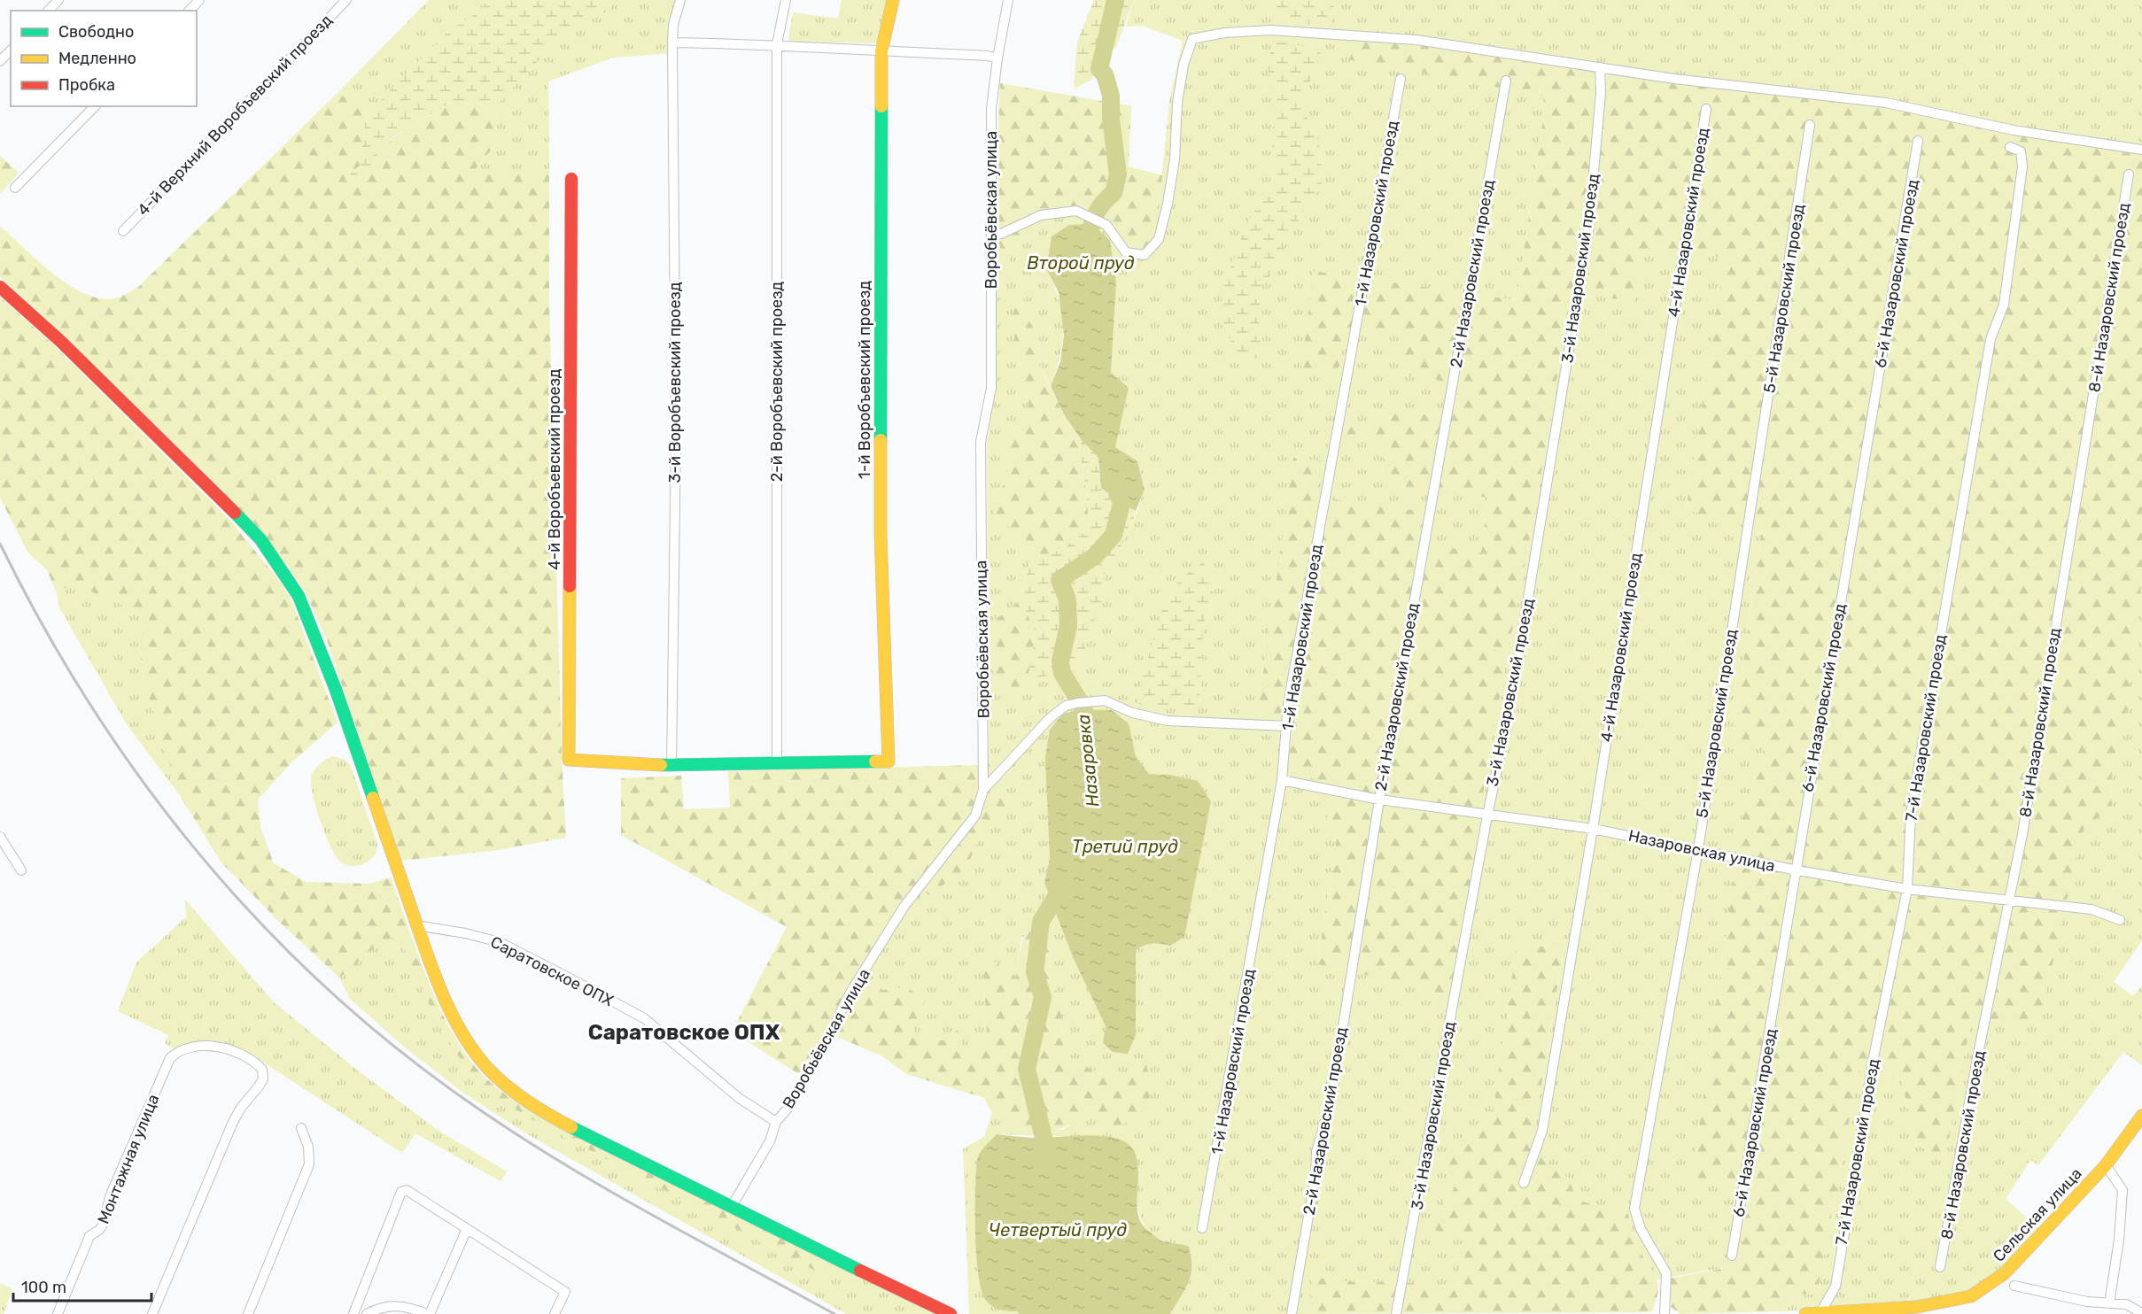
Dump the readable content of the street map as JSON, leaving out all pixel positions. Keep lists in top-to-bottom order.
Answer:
{
  "streets": {
    "street": [
      "4-й Верхний Воробъевский проезд",
      "Воробьёвская улица",
      "1-й Назаровский проезд",
      "4-й Назаровский проезд",
      "3-й Назаровский проезд",
      "2-й Назаровский проезд",
      "6-й Назаровский проезд",
      "8-й Назаровский проезд",
      "5-й Назаровский проезд",
      "1-й Воробъевский проезд",
      "2-й Воробъевский проезд",
      "3-й Воробъевский проезд",
      "4-й Воробъевский проезд",
      "7-й Назаровский проезд",
      "Назаровская улица",
      "Саратовское ОПХ",
      "Монтажная улица",
      "Сельская улица"
    ]
  },
  "crossings": [
    ["Воробьёвская улица", "Саратовское ОПХ"],
    ["1-й Назаровский проезд", "Назаровская улица"],
    ["4-й Назаровский проезд", "Назаровская улица"],
    ["3-й Назаровский проезд", "Назаровская улица"],
    ["2-й Назаровский проезд", "Назаровская улица"],
    ["6-й Назаровский проезд", "Назаровская улица"],
    ["8-й Назаровский проезд", "Назаровская улица"],
    ["5-й Назаровский проезд", "Назаровская улица"],
    ["1-й Воробъевский проезд", "2-й Воробъевский проезд"],
    ["3-й Воробъевский проезд", "4-й Воробъевский проезд"],
    ["7-й Назаровский проезд", "Назаровская улица"],
    ["7-й Назаровский проезд", "Сельская улица"]
  ],
  "districts": ["Саратовское ОПХ"],
  "water": [
    "Второй пруд",
    "Назаровка",
    "Третий пруд",
    "Четвертый пруд"
  ],
  "legend": ["Свободно", "Медленно", "Пробка"],
  "scale_bar": "100 m"
}
